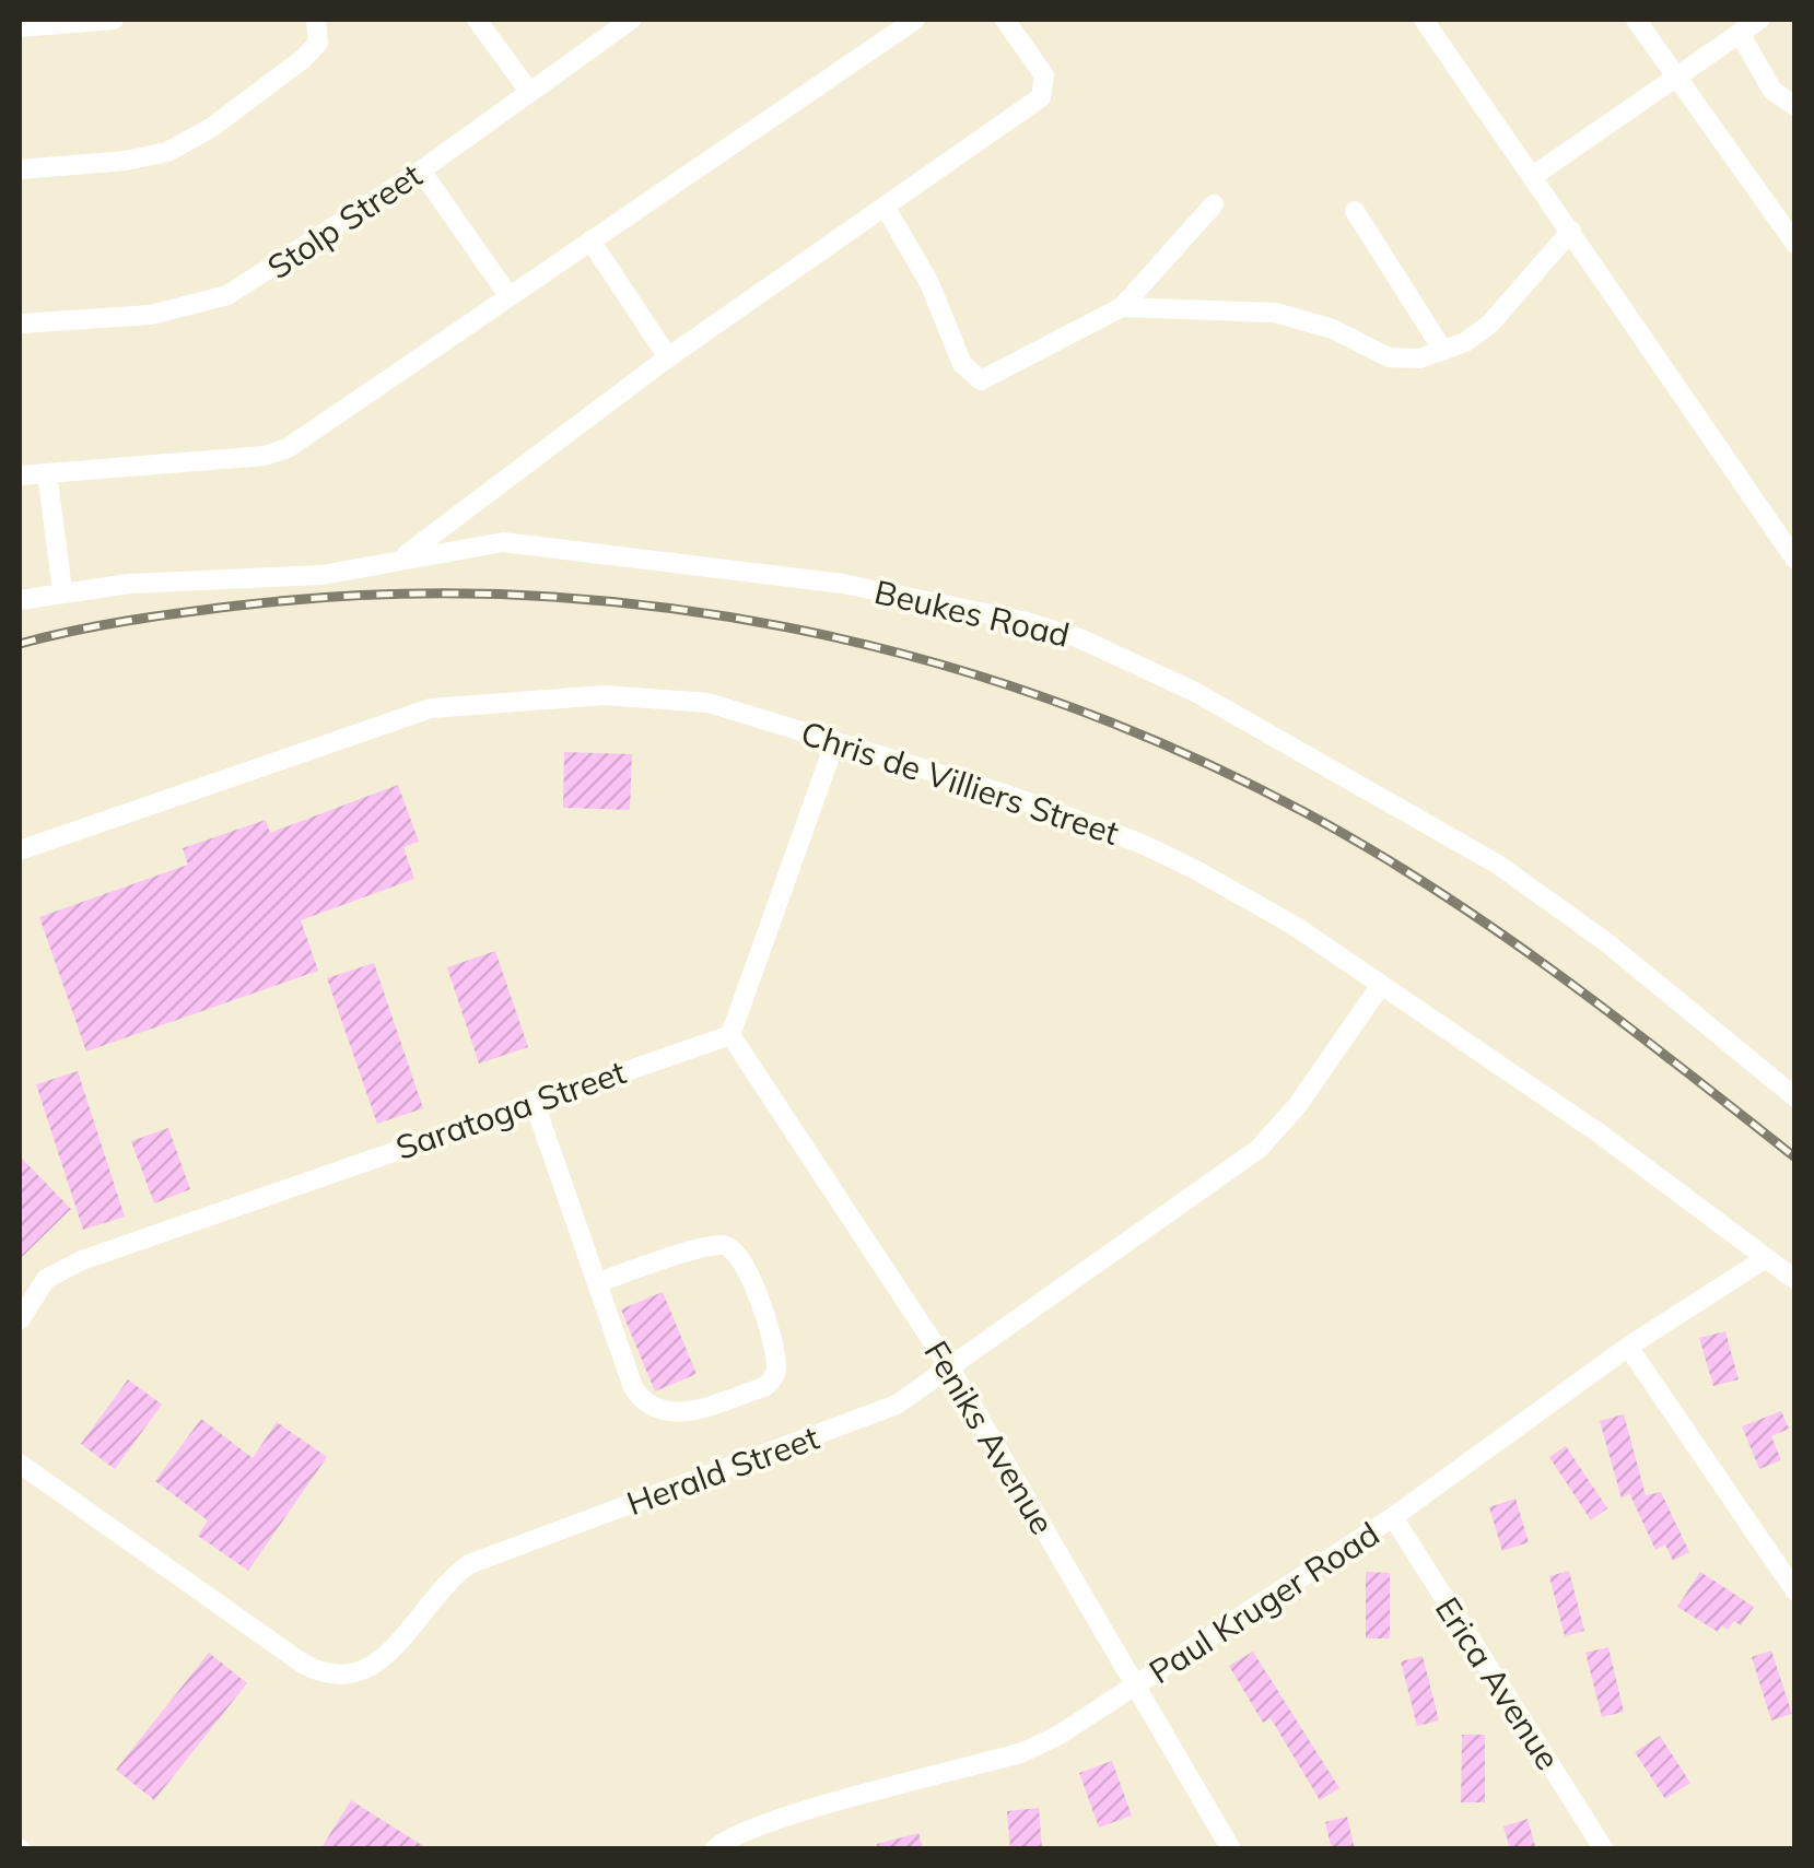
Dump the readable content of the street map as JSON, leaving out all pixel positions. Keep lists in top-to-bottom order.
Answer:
{
  "streets": {
    "street": [
      "Stolp Street",
      "Beukes Road",
      "Chris de Villiers Street",
      "Saratoga Street",
      "Feniks Avenue",
      "Herald Street",
      "Paul Kruger Road",
      "Erica Avenue"
    ]
  },
  "crossings": [
    ["Chris de Villiers Street", "Herald Street"],
    ["Chris de Villiers Street", "Paul Kruger Road"],
    ["Saratoga Street", "Feniks Avenue"],
    ["Feniks Avenue", "Herald Street"],
    ["Feniks Avenue", "Paul Kruger Road"],
    ["Paul Kruger Road", "Erica Avenue"]
  ]
}
